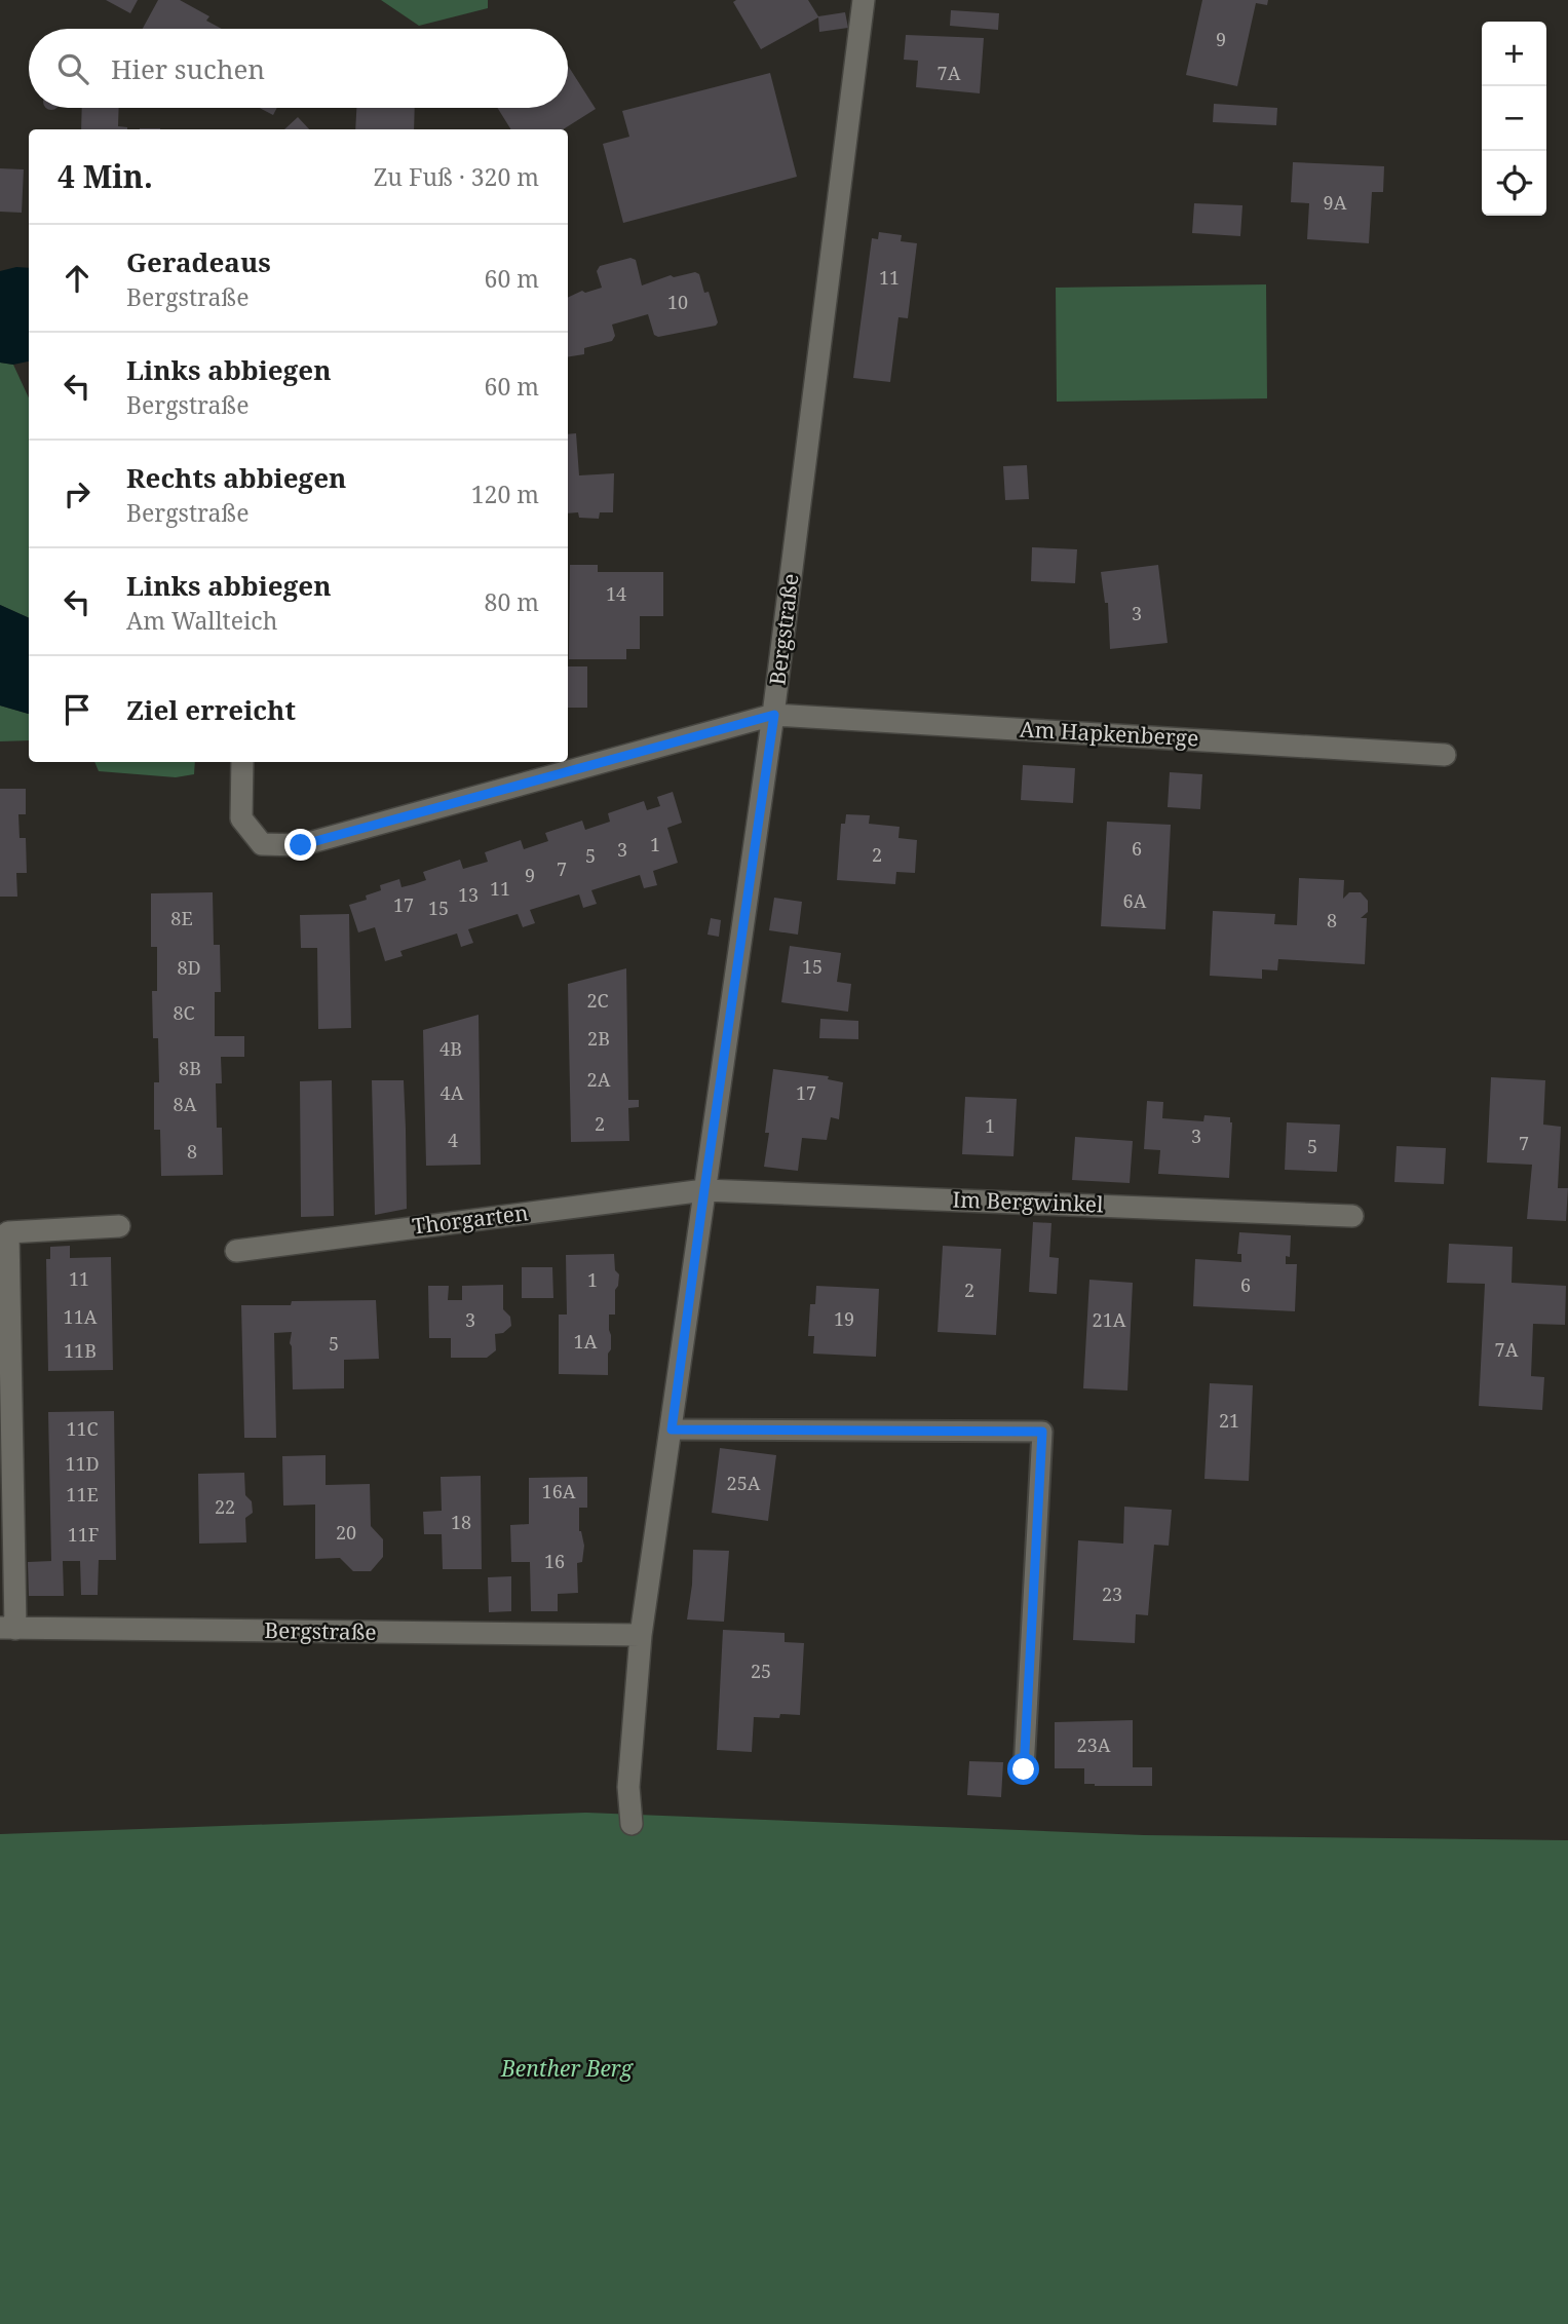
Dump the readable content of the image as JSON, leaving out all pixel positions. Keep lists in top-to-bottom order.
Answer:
{
  "streets": {
    "street": [
      "Bergstraße",
      "Am Hapkenberge",
      "Im Bergwinkel",
      "Thorgarten"
    ]
  },
  "crossings": [
    ["Bergstraße", "Am Hapkenberge"],
    ["Bergstraße", "Im Bergwinkel"],
    ["Bergstraße", "Thorgarten"],
    ["Im Bergwinkel", "Thorgarten"]
  ],
  "parks": ["Benther Berg"],
  "house_numbers": [
    "9",
    "7A",
    "9A",
    "11",
    "10",
    "14",
    "3",
    "1",
    "6",
    "3",
    "2",
    "5",
    "7",
    "9",
    "11",
    "13",
    "6A",
    "17",
    "15",
    "8E",
    "8",
    "15",
    "8D",
    "2C",
    "8C",
    "2B",
    "4B",
    "8B",
    "2A",
    "4A",
    "17",
    "8A",
    "2",
    "1",
    "3",
    "4",
    "7",
    "5",
    "8",
    "11",
    "1",
    "6",
    "2",
    "11A",
    "19",
    "3",
    "21A",
    "1A",
    "5",
    "7A",
    "11B",
    "21",
    "11C",
    "11D",
    "25A",
    "16A",
    "11E",
    "22",
    "18",
    "20",
    "11F",
    "16",
    "23",
    "25",
    "23A"
  ],
  "page": {
    "map_buttons": ["+", "−"],
    "search": "Hier suchen",
    "heading": ["4 Min.", "Zu Fuß · 320 m"],
    "list": [
      ["Geradeaus", "Bergstraße", "60 m"],
      ["Links abbiegen", "Bergstraße", "60 m"],
      ["Rechts abbiegen", "Bergstraße", "120 m"],
      ["Links abbiegen", "Am Wallteich", "80 m"],
      "Ziel erreicht"
    ]
  }
}
